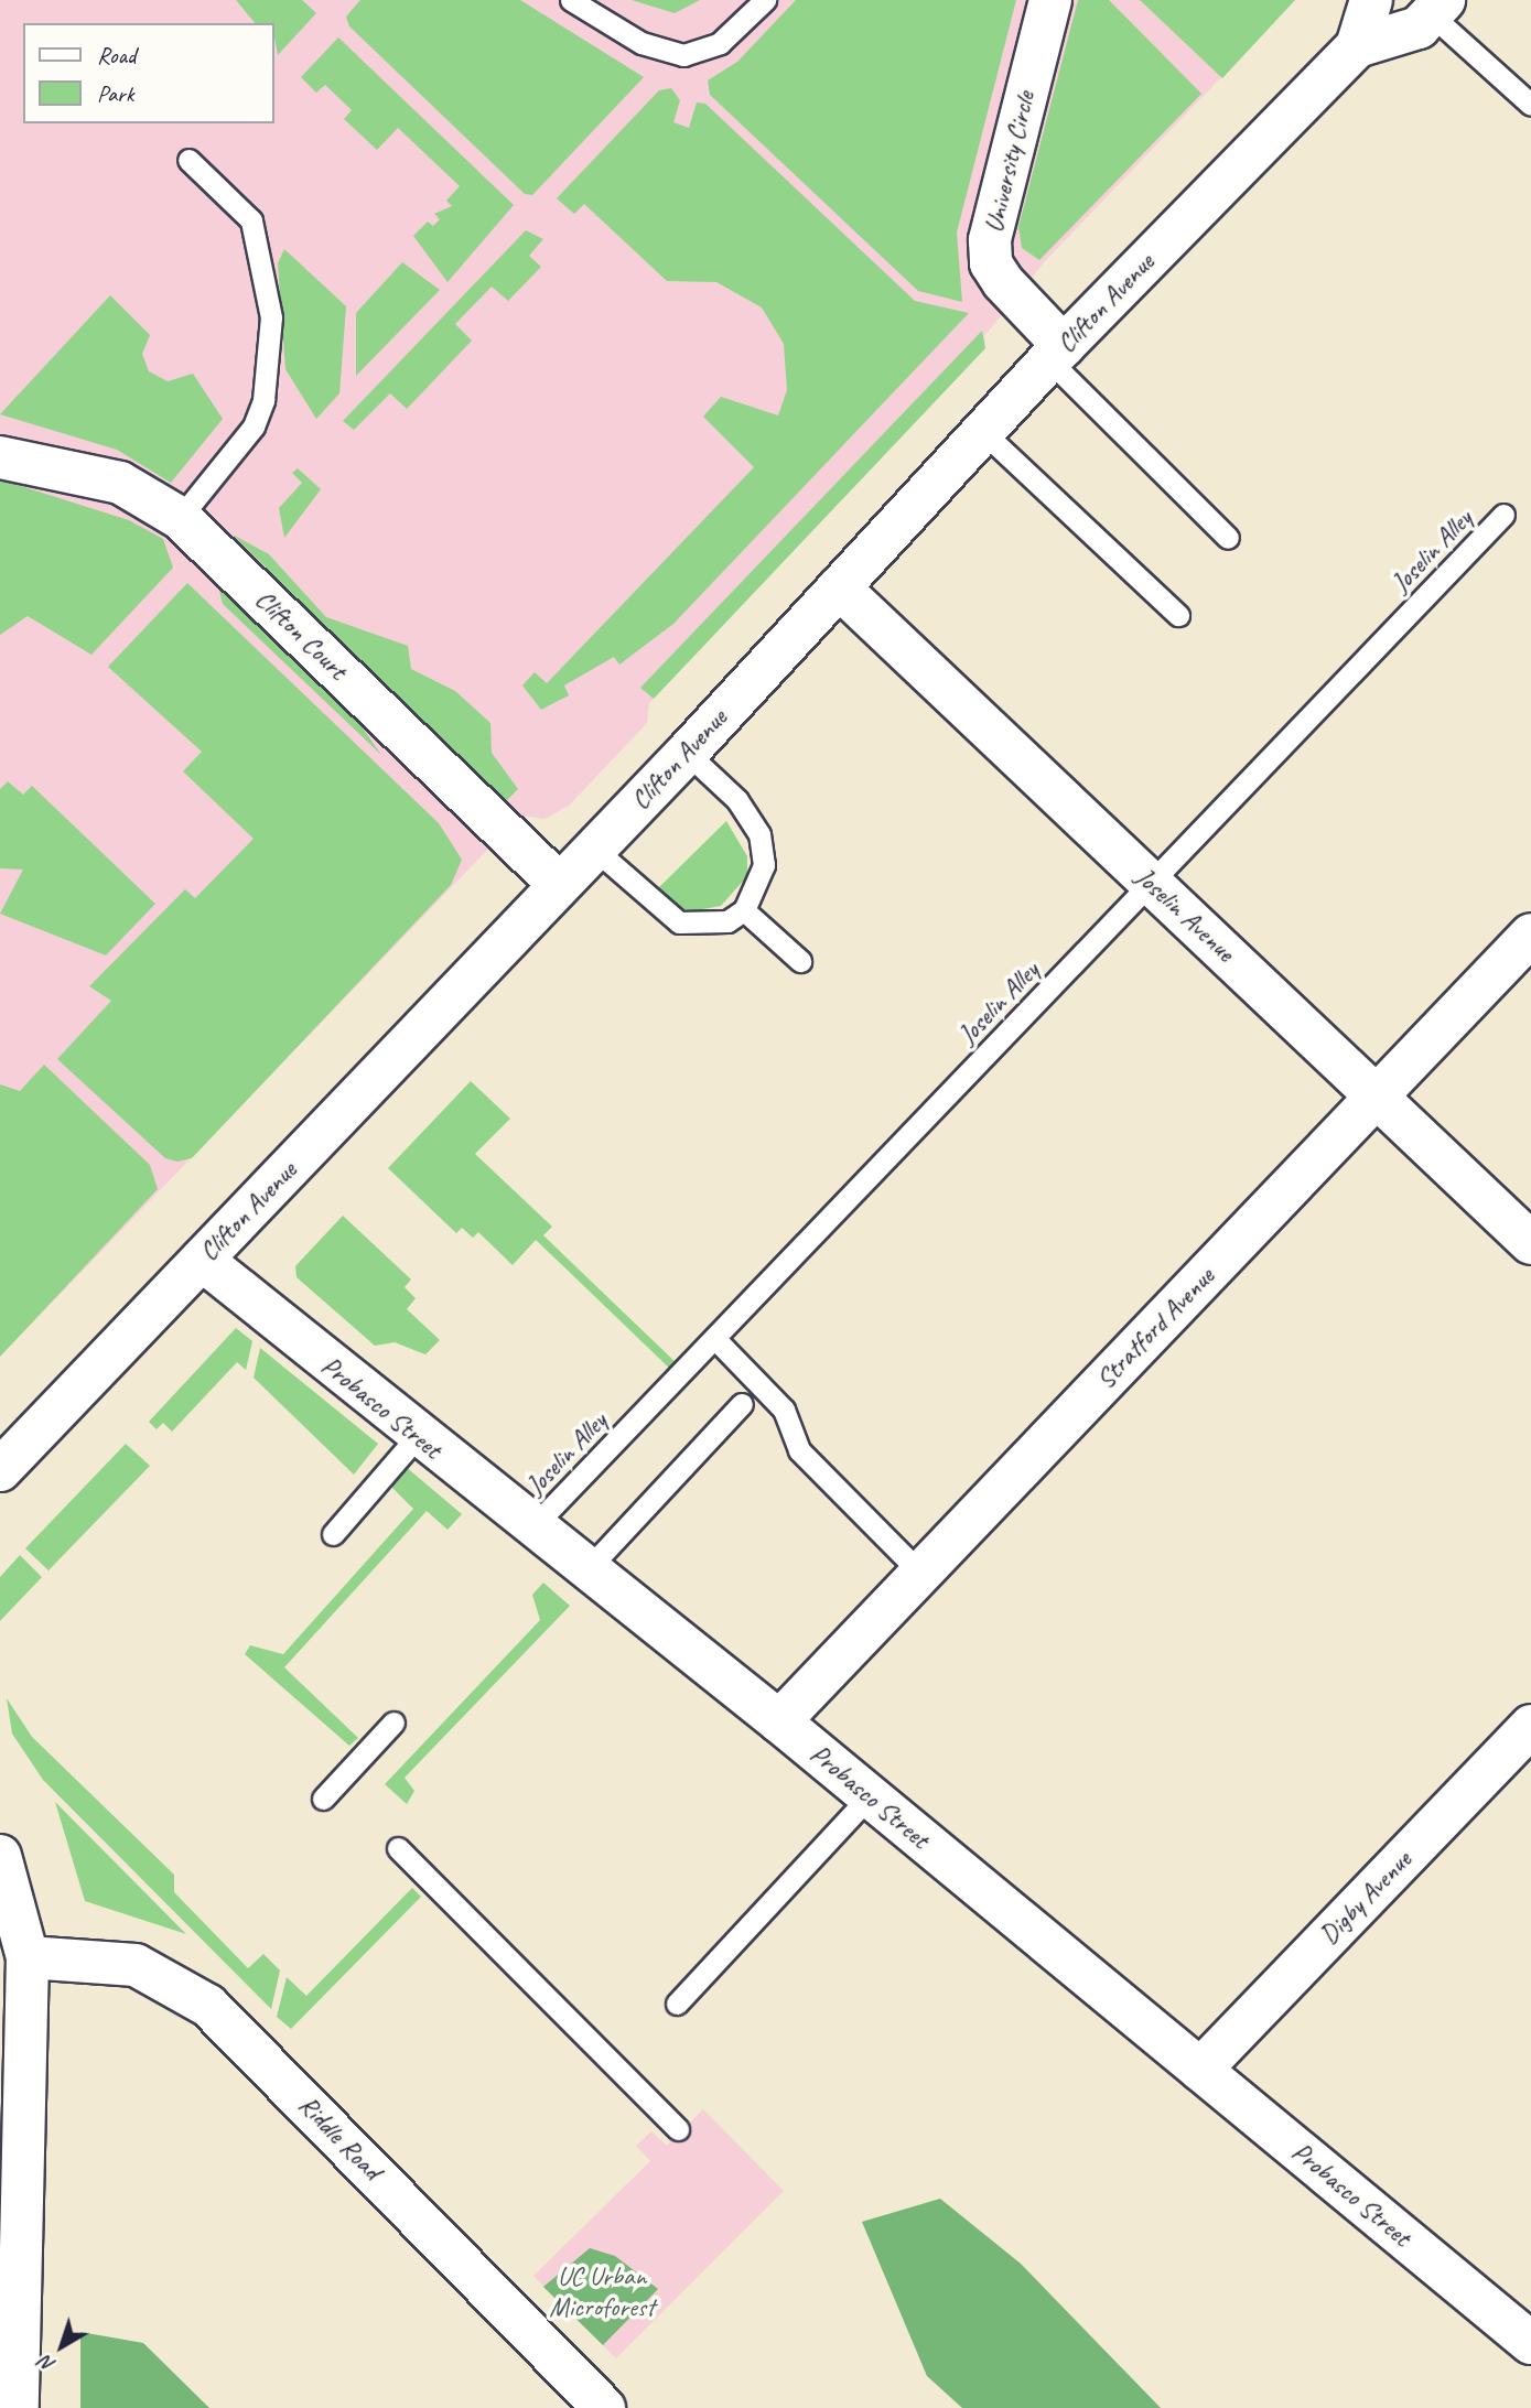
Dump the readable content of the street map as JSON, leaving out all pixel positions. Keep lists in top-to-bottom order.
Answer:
{
  "streets": {
    "street": [
      "University Circle",
      "Clifton Avenue",
      "Clifton Court",
      "Joselin Avenue",
      "Stratford Avenue",
      "Probasco Street",
      "Digby Avenue",
      "Riddle Road"
    ],
    "lane": ["Joselin Alley"]
  },
  "crossings": [
    ["University Circle", "Clifton Avenue"],
    ["Clifton Avenue", "Clifton Court"],
    ["Clifton Avenue", "Joselin Avenue"],
    ["Clifton Avenue", "Probasco Street"],
    ["Joselin Alley", "Joselin Avenue"],
    ["Joselin Alley", "Probasco Street"],
    ["Joselin Avenue", "Stratford Avenue"],
    ["Stratford Avenue", "Probasco Street"],
    ["Probasco Street", "Digby Avenue"]
  ],
  "parks": ["UC Urban Microforest"],
  "legend": ["Road", "Park"],
  "north": "bottom left"
}
